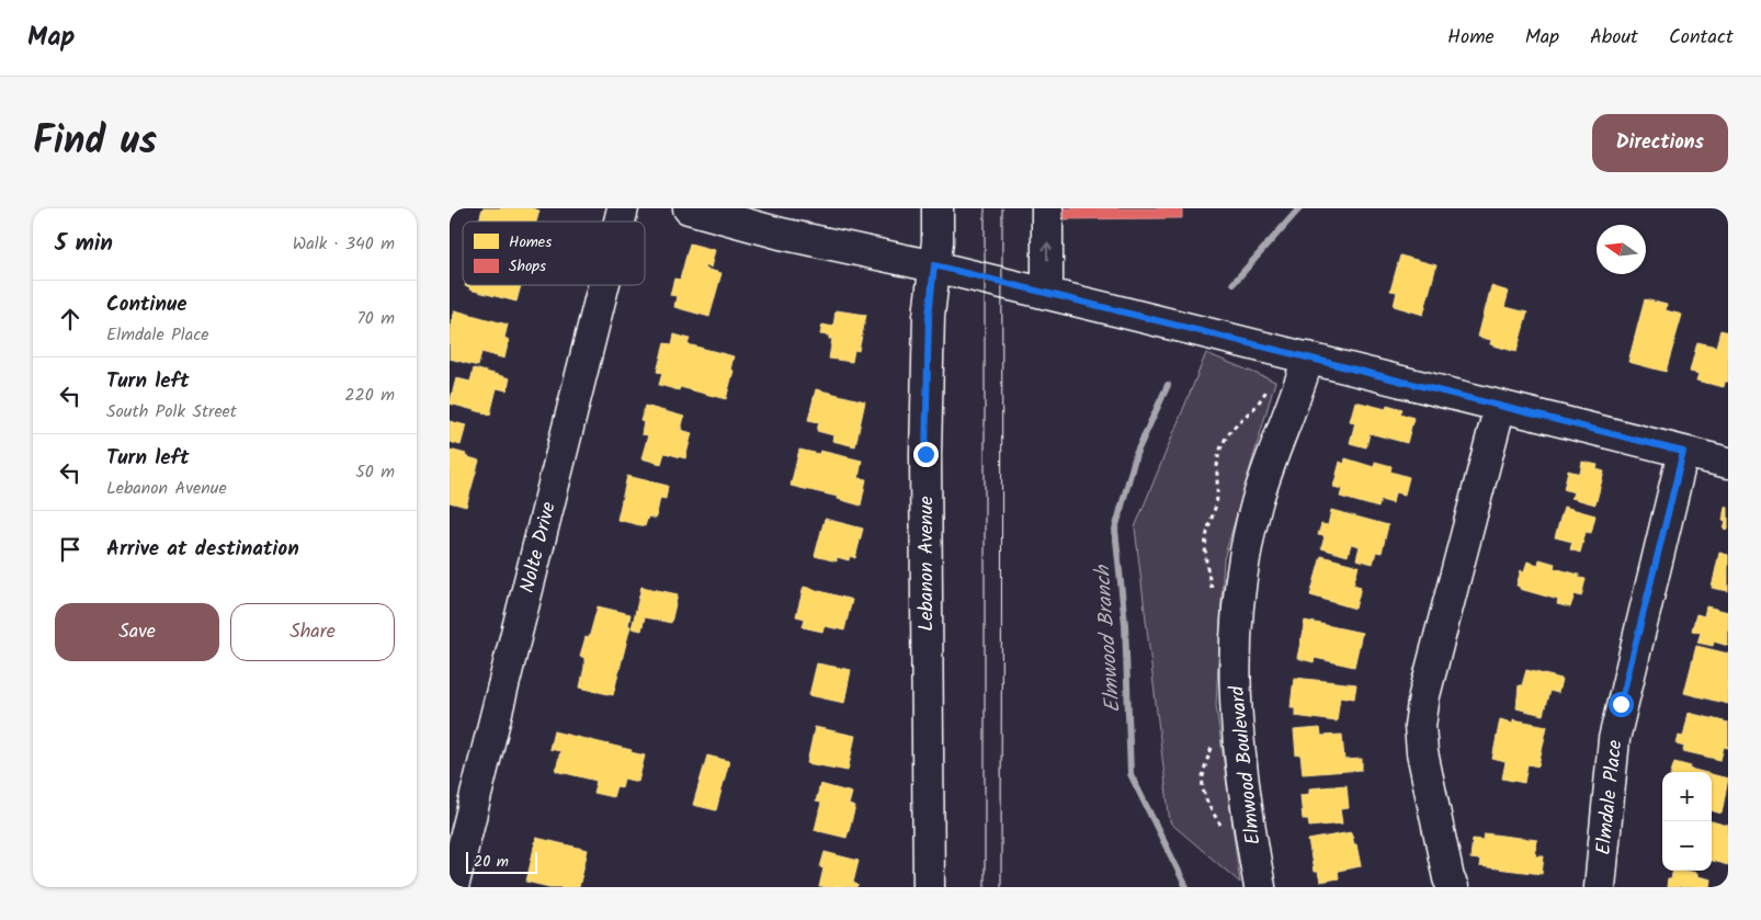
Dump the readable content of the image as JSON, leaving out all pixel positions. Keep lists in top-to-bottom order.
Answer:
{
  "streets": {
    "street": [
      "Nolte Drive",
      "Lebanon Avenue",
      "Elmwood Boulevard",
      "Elmdale Place"
    ]
  },
  "water": ["Elmwood Branch"],
  "legend": ["Homes", "Shops"],
  "scale_bar": "20 m",
  "north": "left",
  "page": {
    "header": "Map",
    "nav": [
      "Home",
      "Map",
      "About",
      "Contact"
    ],
    "title": "Find us",
    "buttons": [
      "Directions",
      ["Save", "Share"]
    ],
    "heading": ["5 min", "Walk · 340 m"],
    "list": [
      ["Continue", "Elmdale Place", "70 m"],
      ["Turn left", "South Polk Street", "220 m"],
      ["Turn left", "Lebanon Avenue", "50 m"],
      "Arrive at destination"
    ],
    "map_buttons": ["+", "−"],
    "scale": "20 m"
  }
}
